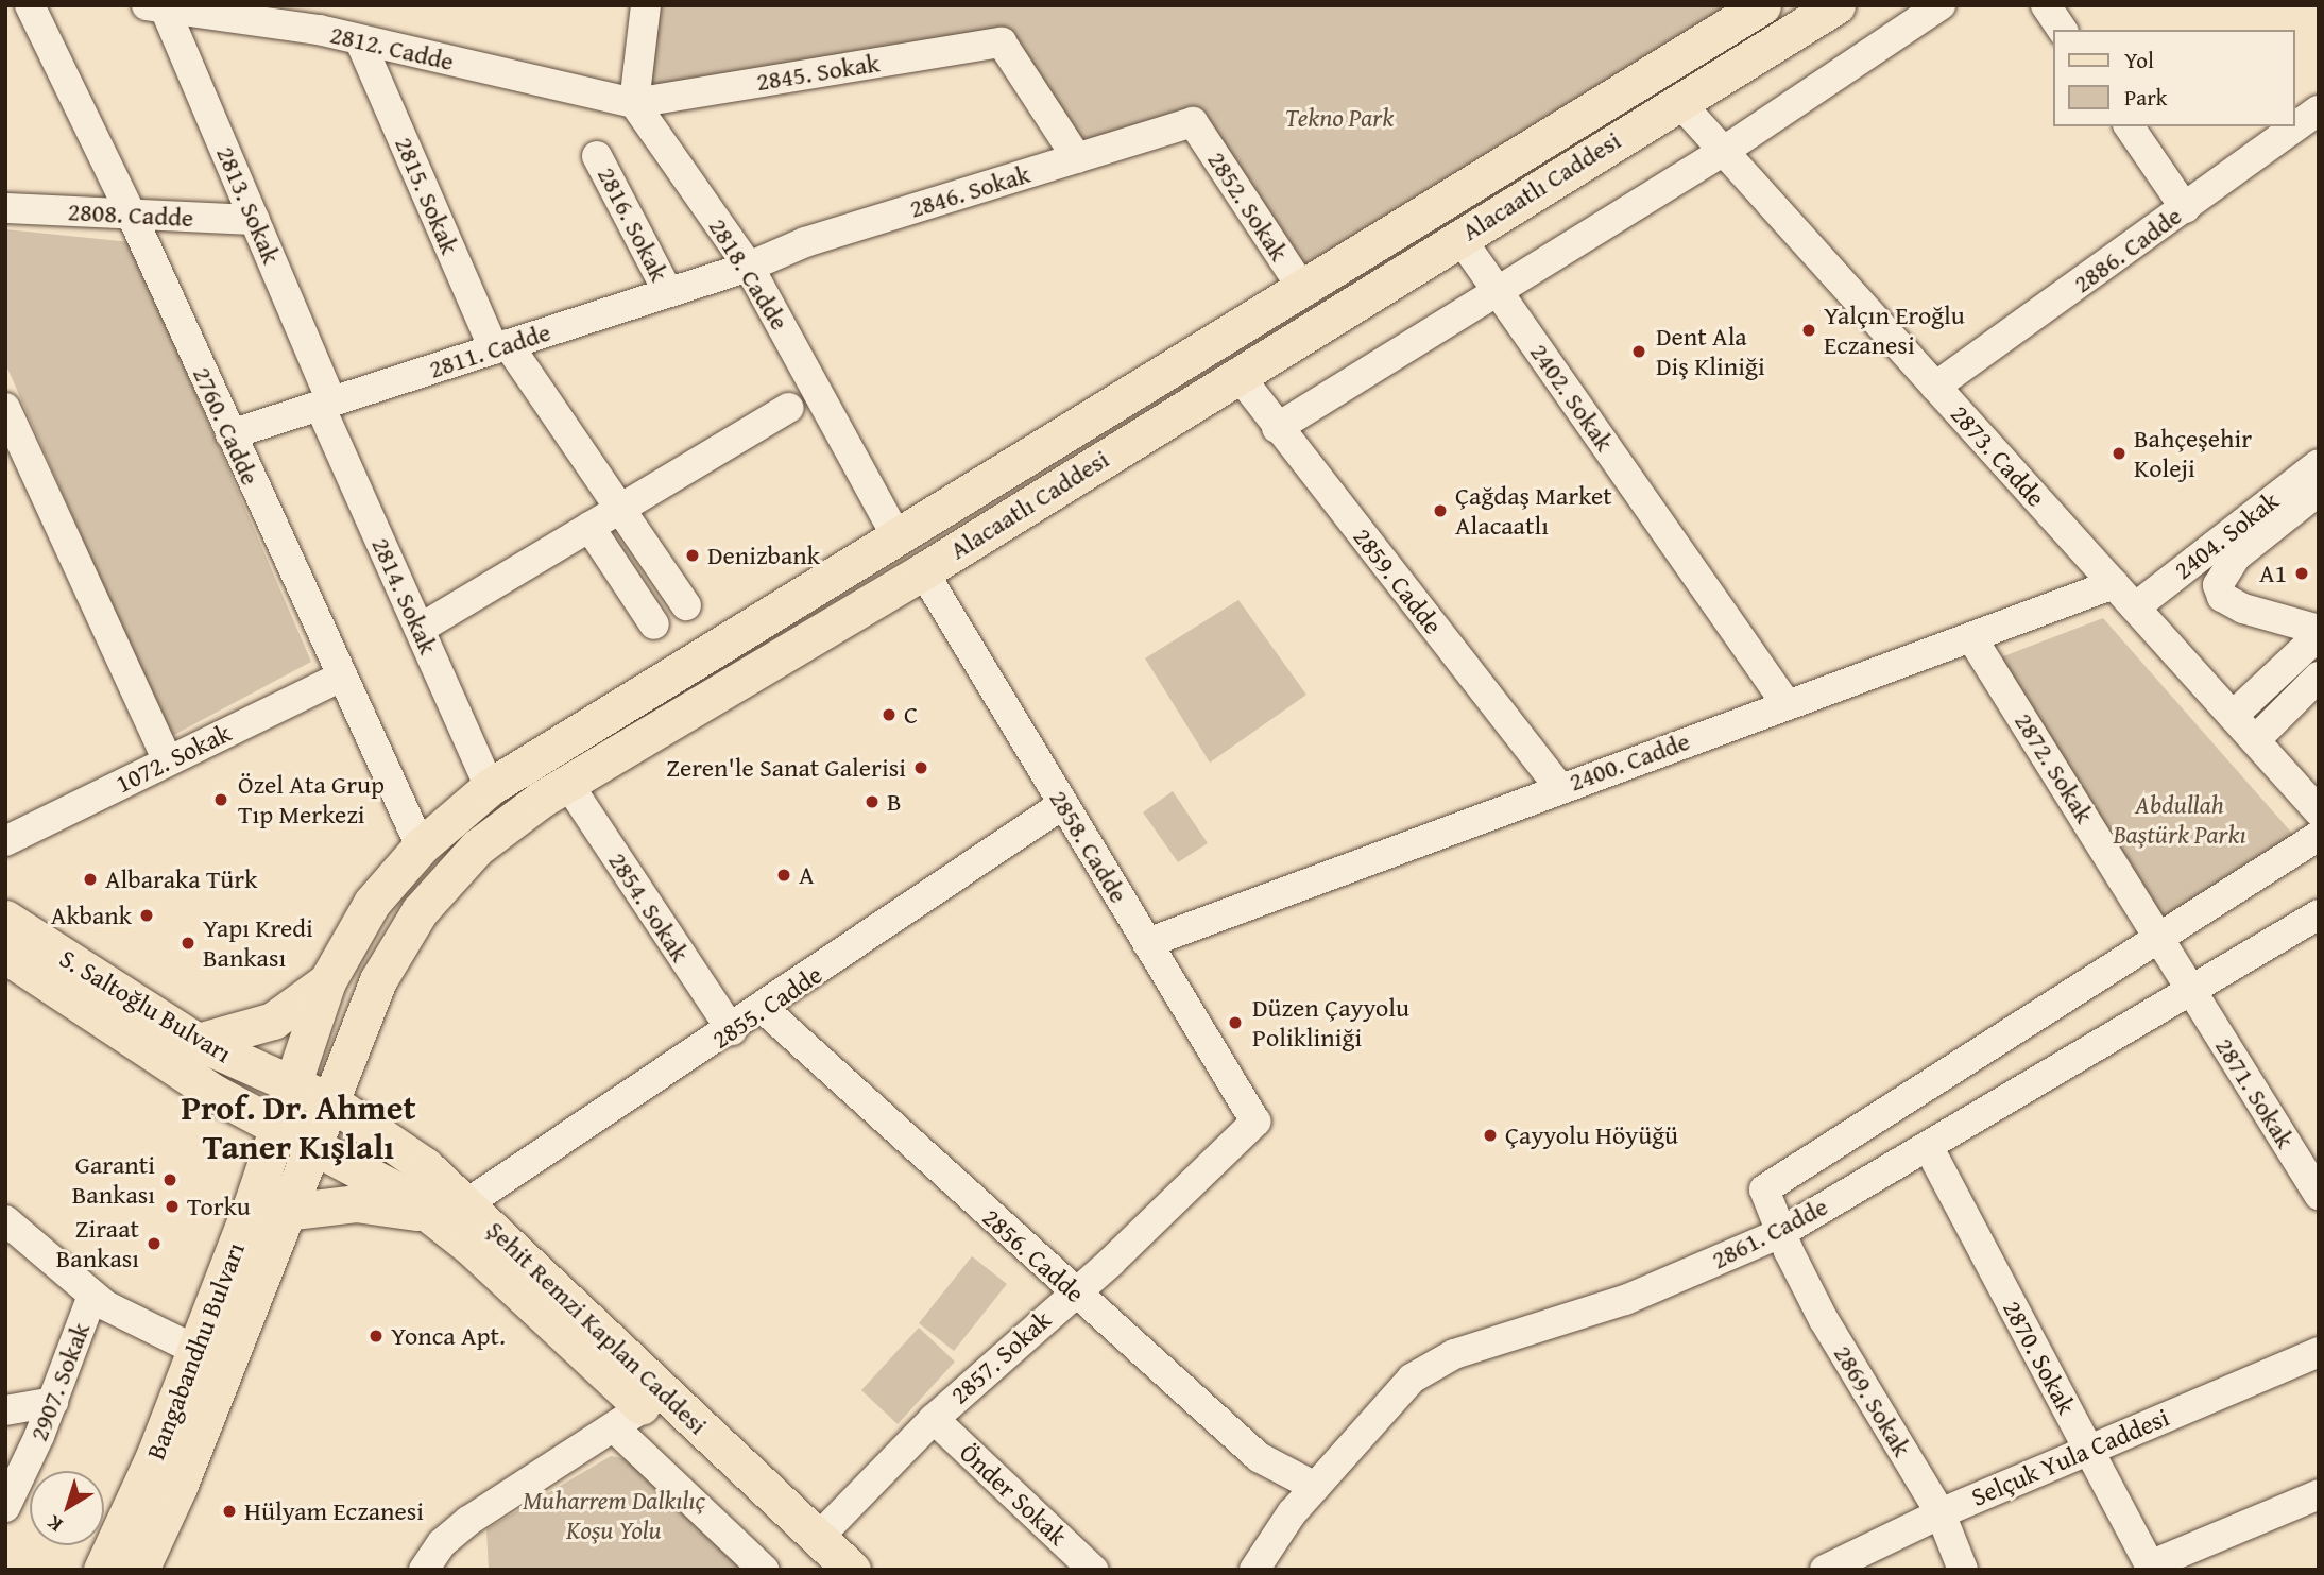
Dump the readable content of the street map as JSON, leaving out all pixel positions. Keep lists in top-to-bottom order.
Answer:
{
  "streets": {
    "main road": [
      "Alacaatlı Caddesi",
      "S. Saltoğlu Bulvarı",
      "Şehit Remzi Kaplan Caddesi",
      "Bangabandhu Bulvarı"
    ],
    "street": [
      "2812. Cadde",
      "2845. Sokak",
      "2846. Sokak",
      "2815. Sokak",
      "2813. Sokak",
      "2852. Sokak",
      "2808. Cadde",
      "2816. Sokak",
      "2886. Cadde",
      "2818. Cadde",
      "2811. Cadde",
      "2402. Sokak",
      "2760. Cadde",
      "2873. Cadde",
      "2404. Sokak",
      "2859. Cadde",
      "2814. Sokak",
      "1072. Sokak",
      "2400. Cadde",
      "2872. Sokak",
      "2858. Cadde",
      "2854. Sokak",
      "2855. Cadde",
      "2871. Sokak",
      "2861. Cadde",
      "2856. Cadde",
      "2857. Sokak",
      "2870. Sokak",
      "2907. Sokak",
      "2869. Sokak",
      "Selçuk Yula Caddesi",
      "Önder Sokak"
    ]
  },
  "crossings": [
    ["2812. Cadde", "2845. Sokak"],
    ["2812. Cadde", "2815. Sokak"],
    ["2812. Cadde", "2813. Sokak"],
    ["2812. Cadde", "2818. Cadde"],
    ["2845. Sokak", "2846. Sokak"],
    ["2845. Sokak", "2818. Cadde"],
    ["Alacaatlı Caddesi", "2852. Sokak"],
    ["Alacaatlı Caddesi", "2818. Cadde"],
    ["Alacaatlı Caddesi", "2402. Sokak"],
    ["Alacaatlı Caddesi", "2760. Cadde"],
    ["Alacaatlı Caddesi", "2873. Cadde"],
    ["Alacaatlı Caddesi", "2859. Cadde"],
    ["Alacaatlı Caddesi", "2814. Sokak"],
    ["Alacaatlı Caddesi", "2858. Cadde"],
    ["Alacaatlı Caddesi", "2854. Sokak"],
    ["Alacaatlı Caddesi", "S. Saltoğlu Bulvarı"],
    ["Alacaatlı Caddesi", "Şehit Remzi Kaplan Caddesi"],
    ["Alacaatlı Caddesi", "Bangabandhu Bulvarı"],
    ["2846. Sokak", "2852. Sokak"],
    ["2846. Sokak", "2818. Cadde"],
    ["2846. Sokak", "2811. Cadde"],
    ["2815. Sokak", "2811. Cadde"],
    ["2813. Sokak", "2808. Cadde"],
    ["2813. Sokak", "2811. Cadde"],
    ["2813. Sokak", "2814. Sokak"],
    ["2808. Cadde", "2760. Cadde"],
    ["2816. Sokak", "2811. Cadde"],
    ["2886. Cadde", "2873. Cadde"],
    ["2818. Cadde", "2811. Cadde"],
    ["2811. Cadde", "2760. Cadde"],
    ["2811. Cadde", "2814. Sokak"],
    ["2402. Sokak", "2400. Cadde"],
    ["2760. Cadde", "1072. Sokak"],
    ["2873. Cadde", "2404. Sokak"],
    ["2873. Cadde", "2400. Cadde"],
    ["2859. Cadde", "2400. Cadde"],
    ["2400. Cadde", "2872. Sokak"],
    ["2400. Cadde", "2858. Cadde"],
    ["2872. Sokak", "2871. Sokak"],
    ["2872. Sokak", "2861. Cadde"],
    ["2858. Cadde", "2855. Cadde"],
    ["2858. Cadde", "2857. Sokak"],
    ["2854. Sokak", "2855. Cadde"],
    ["S. Saltoğlu Bulvarı", "Şehit Remzi Kaplan Caddesi"],
    ["S. Saltoğlu Bulvarı", "Bangabandhu Bulvarı"],
    ["2855. Cadde", "2856. Cadde"],
    ["2855. Cadde", "Şehit Remzi Kaplan Caddesi"],
    ["2871. Sokak", "2861. Cadde"],
    ["2861. Cadde", "2856. Cadde"],
    ["2861. Cadde", "2870. Sokak"],
    ["2861. Cadde", "2869. Sokak"],
    ["2856. Cadde", "2857. Sokak"],
    ["Şehit Remzi Kaplan Caddesi", "Bangabandhu Bulvarı"],
    ["Şehit Remzi Kaplan Caddesi", "2857. Sokak"],
    ["2857. Sokak", "Önder Sokak"],
    ["2870. Sokak", "Selçuk Yula Caddesi"],
    ["2869. Sokak", "Selçuk Yula Caddesi"]
  ],
  "districts": ["Prof. Dr. Ahmet Taner Kışlalı"],
  "parks": ["Tekno Park", "Abdullah Baştürk Parkı", "Muharrem Dalkılıç Koşu Yolu"],
  "places": [
    "Yalçın Eroğlu Eczanesi",
    "Dent Ala Diş Kliniği",
    "Bahçeşehir Koleji",
    "Çağdaş Market Alacaatlı",
    "Denizbank",
    "A1",
    "C",
    "Zeren'le Sanat Galerisi",
    "Özel Ata Grup Tıp Merkezi",
    "B",
    "A",
    "Albaraka Türk",
    "Akbank",
    "Yapı Kredi Bankası",
    "Düzen Çayyolu Polikliniği",
    "Çayyolu Höyüğü",
    "Garanti Bankası",
    "Torku",
    "Ziraat Bankası",
    "Yonca Apt.",
    "Hülyam Eczanesi"
  ],
  "legend": ["Yol", "Park"],
  "north": "bottom left"
}
